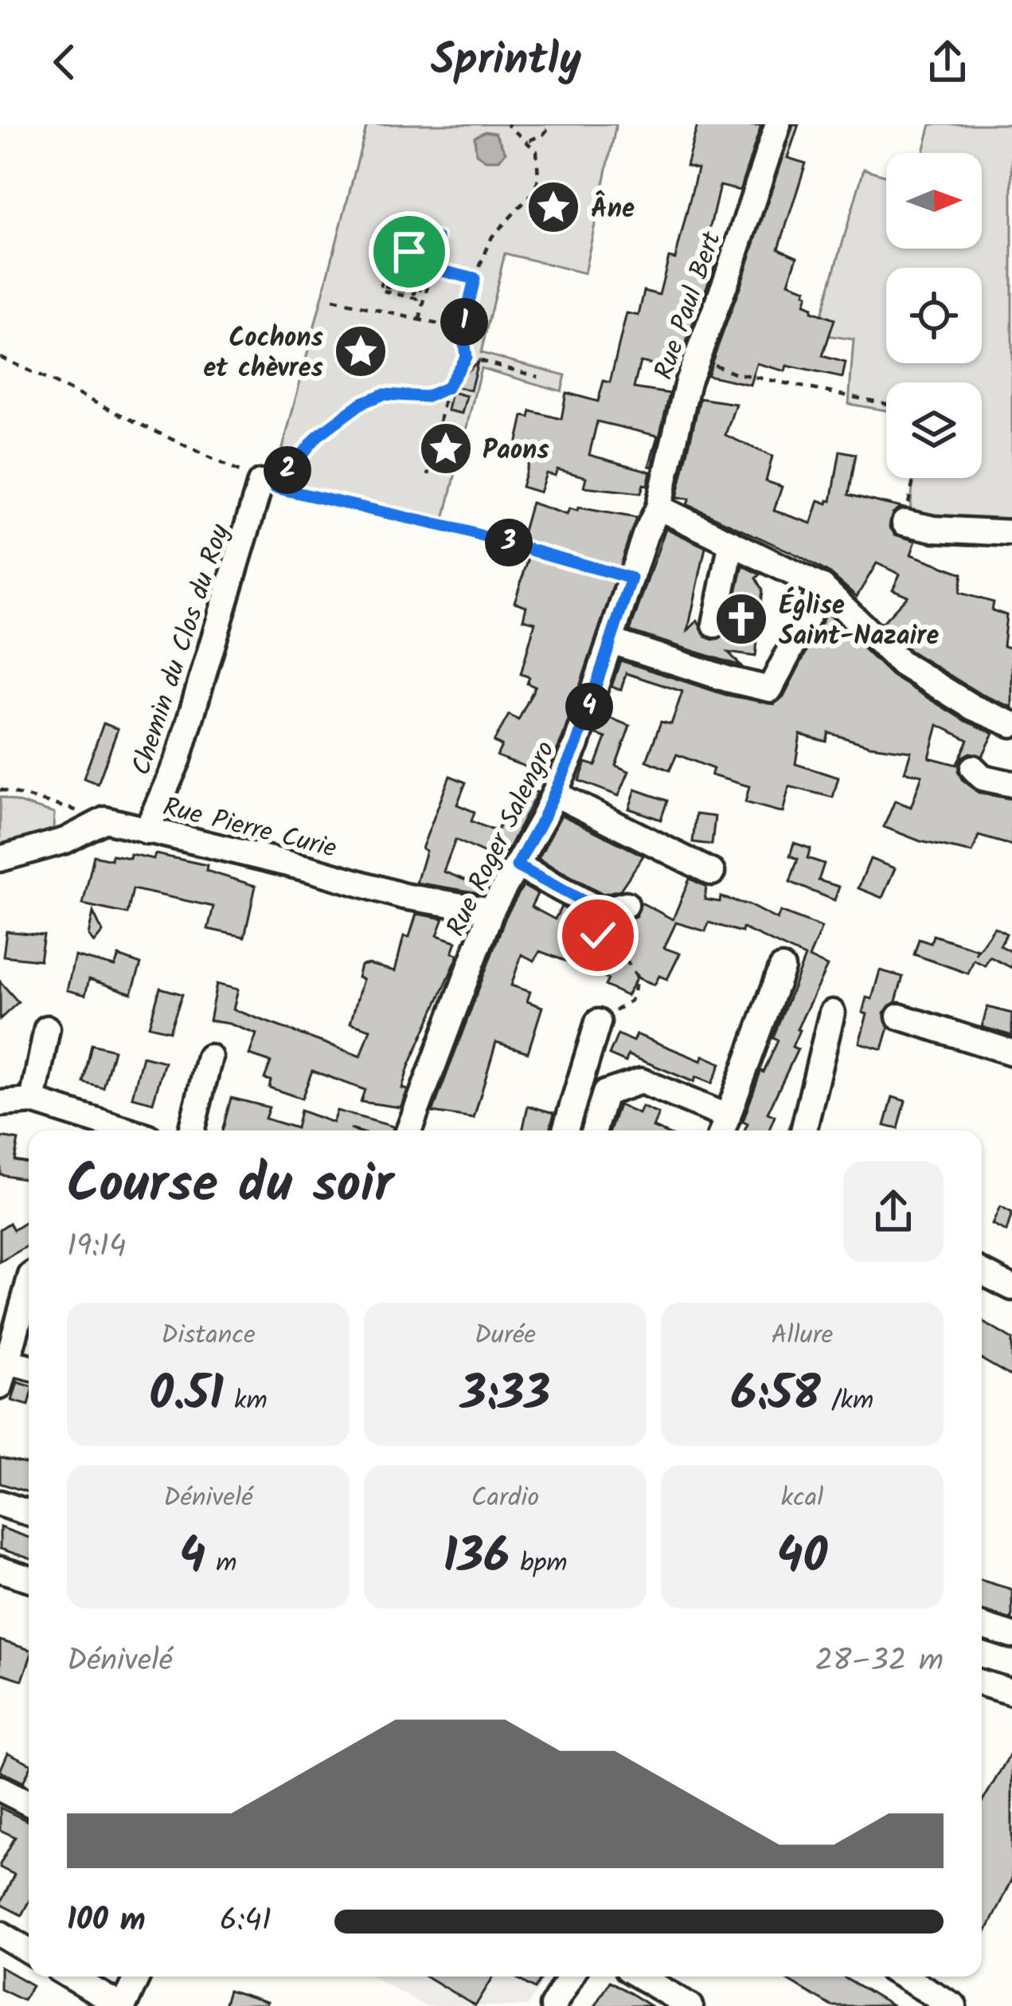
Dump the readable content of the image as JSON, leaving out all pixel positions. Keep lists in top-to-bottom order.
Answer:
{
  "streets": {
    "street": [
      "Rue Paul Bert",
      "Chemin du Clos du Roy",
      "Rue Pierre Curie",
      "Rue Roger Salengro"
    ]
  },
  "crossings": [
    ["Rue Paul Bert", "Rue Roger Salengro"],
    ["Chemin du Clos du Roy", "Rue Pierre Curie"],
    ["Rue Pierre Curie", "Rue Roger Salengro"]
  ],
  "places": {
    "place": ["Âne", "Cochons et chèvres", "Paons"],
    "church": ["Église Saint-Nazaire"]
  },
  "north": "right",
  "page": {
    "header": "Sprintly",
    "pins": [
      "1",
      "2",
      "3",
      "4"
    ],
    "heading": ["Course du soir", "19:14"],
    "stats": [
      ["Distance", "0.51 km"],
      ["Durée", "3:33"],
      ["Allure", "6:58 /km"],
      ["Dénivelé", "4 m"],
      ["Cardio", "136 bpm"],
      ["kcal", "40"]
    ],
    "chart": ["Dénivelé", "28–32 m"],
    "list": [
      {
        "name": "100 m",
        "note": "6:41"
      }
    ]
  }
}
